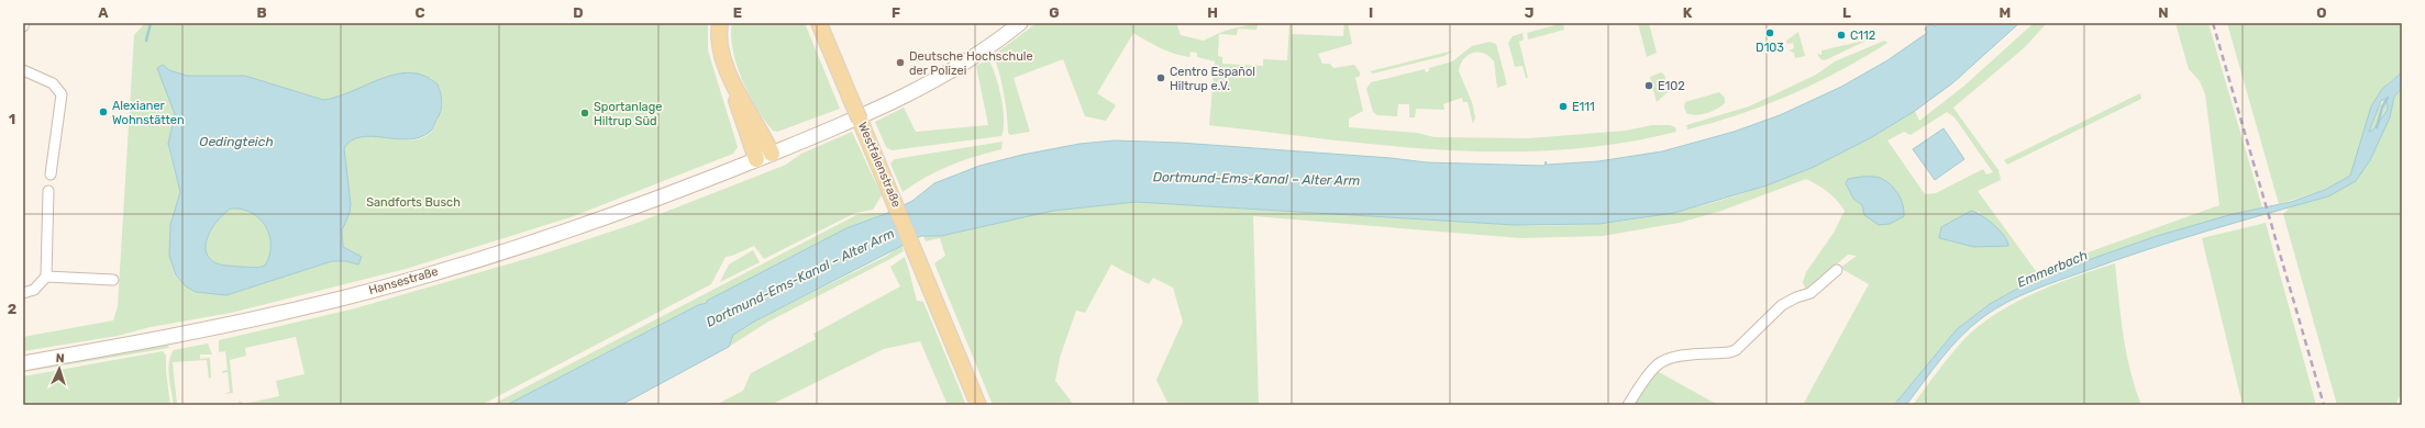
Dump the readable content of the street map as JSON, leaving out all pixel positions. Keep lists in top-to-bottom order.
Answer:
{
  "streets": {
    "main road": ["Westfalenstraße", "Hansestraße"]
  },
  "water": ["Oedingteich", "Dortmund-Ems-Kanal – Alter Arm", "Emmerbach"],
  "parks": ["Sandforts Busch"],
  "places": [
    "D103",
    "C112",
    "Deutsche Hochschule der Polizei",
    "Centro Español Hiltrup e.V.",
    "E102",
    "E111",
    "Alexianer Wohnstätten",
    "Sportanlage Hiltrup Süd"
  ],
  "north": "top",
  "grid": {
    "columns": [
      "A",
      "B",
      "C",
      "D",
      "E",
      "F",
      "G",
      "H",
      "I",
      "J",
      "K",
      "L",
      "M",
      "N",
      "O"
    ],
    "rows": ["1", "2"]
  }
}
